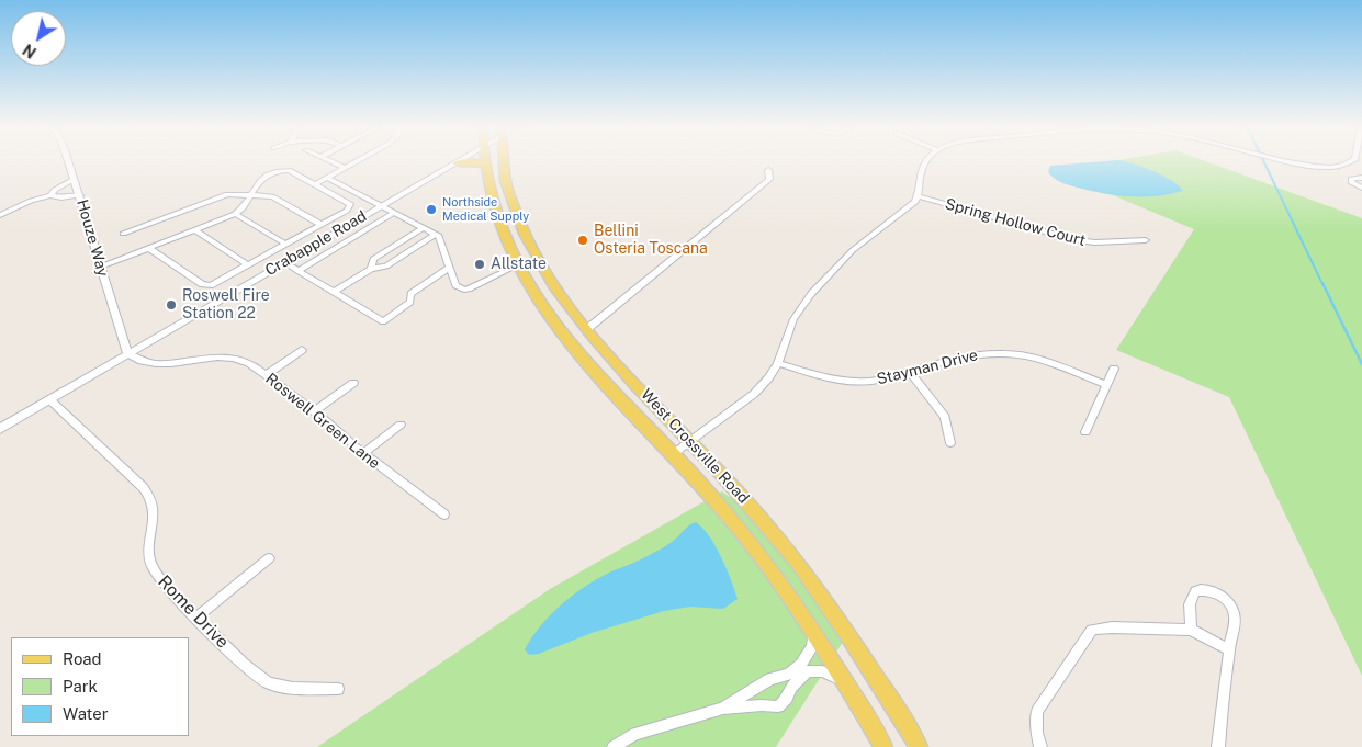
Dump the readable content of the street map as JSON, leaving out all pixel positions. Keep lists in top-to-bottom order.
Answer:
{
  "streets": {
    "main road": ["West Crossville Road"],
    "street": [
      "Spring Hollow Court",
      "Houze Way",
      "Crabapple Road",
      "Stayman Drive",
      "Roswell Green Lane",
      "Rome Drive"
    ]
  },
  "crossings": [
    ["Houze Way", "Crabapple Road"],
    ["Houze Way", "Roswell Green Lane"],
    ["Crabapple Road", "Roswell Green Lane"],
    ["Crabapple Road", "Rome Drive"]
  ],
  "places": [
    "Northside Medical Supply",
    "Bellini Osteria Toscana",
    "Allstate",
    "Roswell Fire Station 22"
  ],
  "legend": ["Road", "Park", "Water"],
  "north": "bottom left"
}
